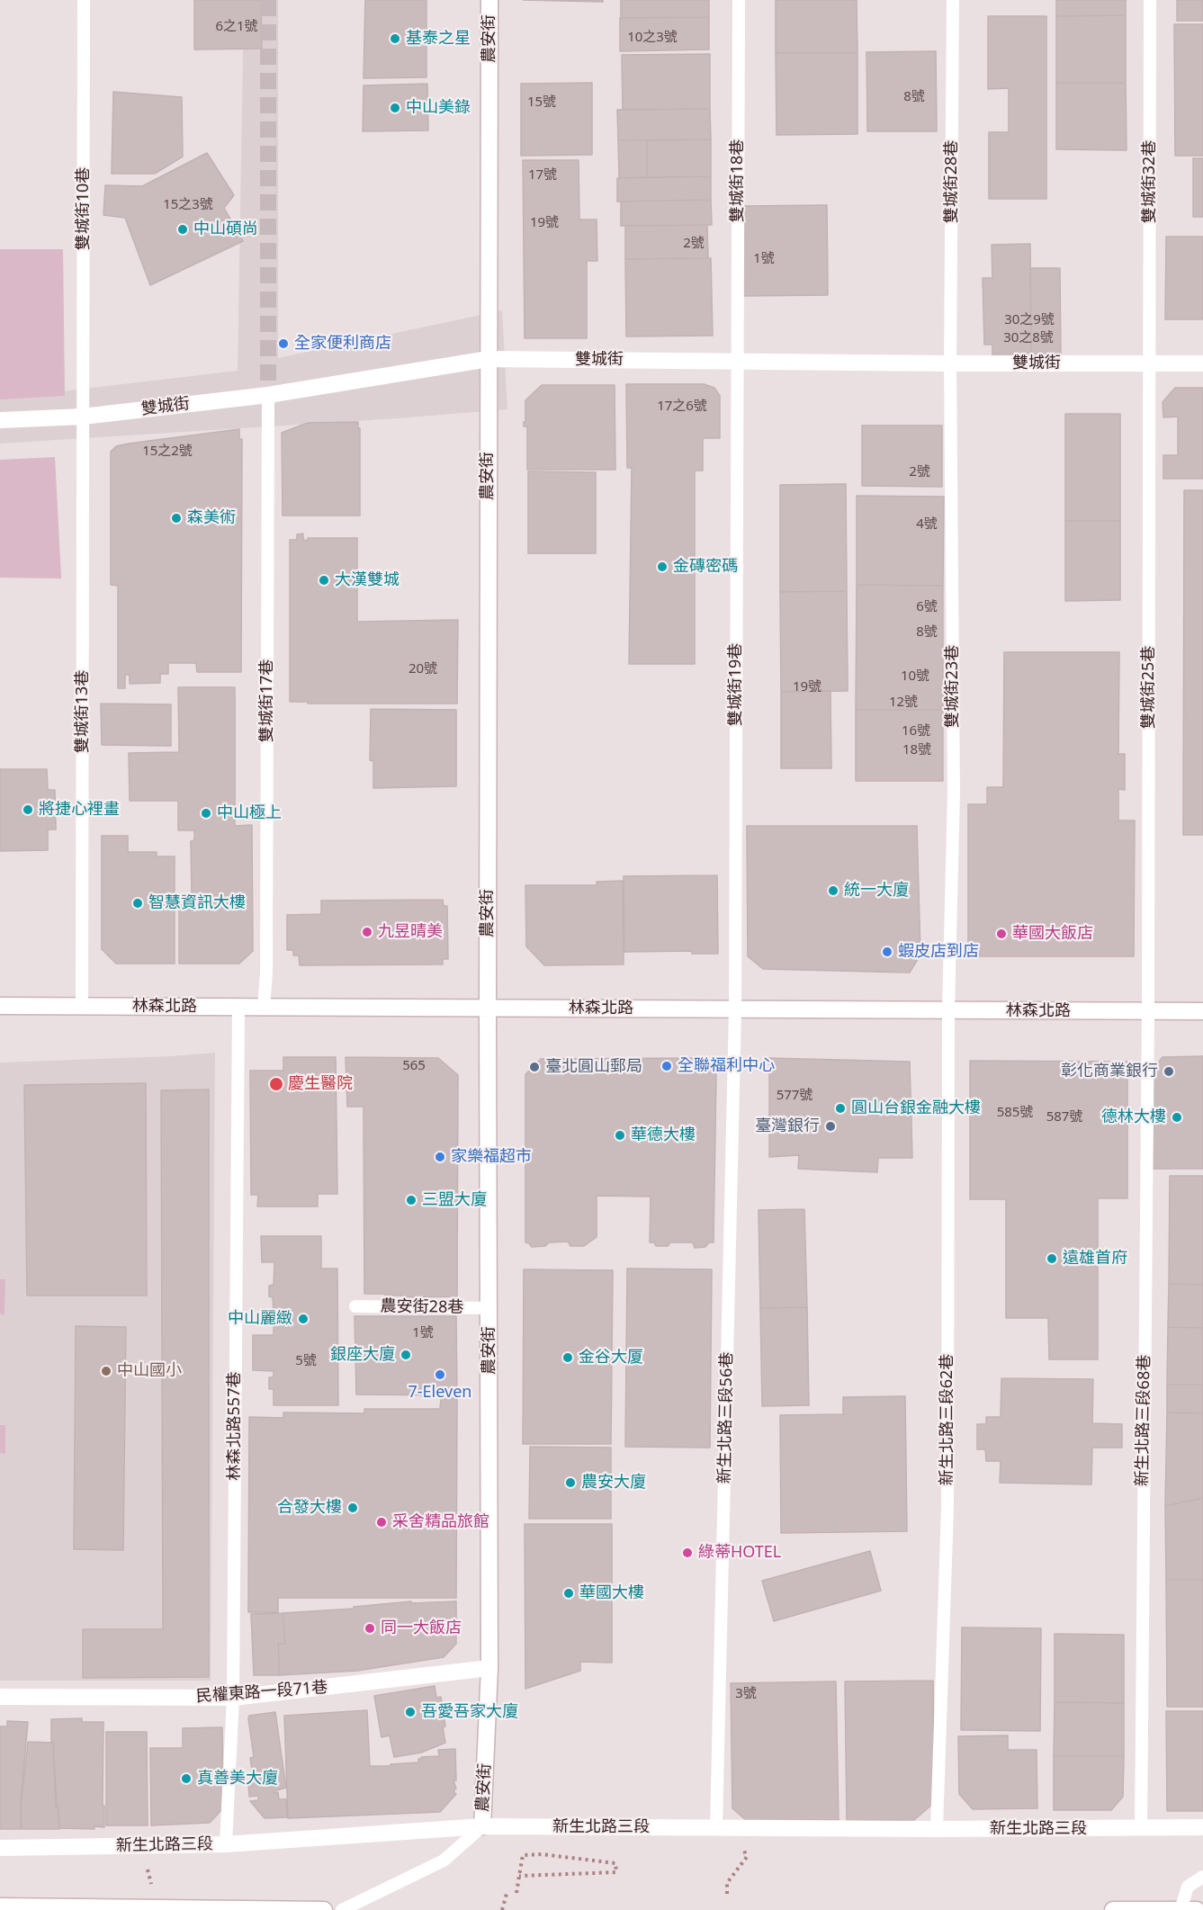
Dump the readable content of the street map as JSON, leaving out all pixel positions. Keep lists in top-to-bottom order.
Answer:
{
  "streets": {
    "street": [
      "農安街",
      "雙城街",
      "林森北路",
      "民權東路一段71巷",
      "新生北路三段"
    ],
    "lane": [
      "雙城街18巷",
      "雙城街28巷",
      "雙城街32巷",
      "雙城街10巷",
      "雙城街19巷",
      "雙城街23巷",
      "雙城街25巷",
      "雙城街17巷",
      "雙城街13巷",
      "農安街28巷",
      "新生北路三段56巷",
      "新生北路三段62巷",
      "新生北路三段68巷",
      "林森北路557巷"
    ]
  },
  "crossings": [
    ["農安街", "雙城街"],
    ["農安街", "林森北路"],
    ["農安街", "農安街28巷"],
    ["農安街", "民權東路一段71巷"],
    ["農安街", "新生北路三段"],
    ["雙城街18巷", "雙城街"],
    ["雙城街18巷", "雙城街19巷"],
    ["雙城街28巷", "雙城街"],
    ["雙城街28巷", "雙城街23巷"],
    ["雙城街32巷", "雙城街"],
    ["雙城街32巷", "雙城街25巷"],
    ["雙城街10巷", "雙城街"],
    ["雙城街10巷", "雙城街13巷"],
    ["雙城街", "雙城街19巷"],
    ["雙城街", "雙城街23巷"],
    ["雙城街", "雙城街25巷"],
    ["雙城街", "雙城街17巷"],
    ["雙城街", "雙城街13巷"],
    ["雙城街19巷", "林森北路"],
    ["雙城街19巷", "新生北路三段56巷"],
    ["雙城街23巷", "林森北路"],
    ["雙城街23巷", "新生北路三段62巷"],
    ["雙城街25巷", "林森北路"],
    ["雙城街25巷", "新生北路三段68巷"],
    ["雙城街17巷", "林森北路"],
    ["雙城街13巷", "林森北路"],
    ["林森北路", "新生北路三段56巷"],
    ["林森北路", "新生北路三段62巷"],
    ["林森北路", "新生北路三段68巷"],
    ["林森北路", "林森北路557巷"],
    ["新生北路三段56巷", "新生北路三段"],
    ["新生北路三段62巷", "新生北路三段"],
    ["新生北路三段68巷", "新生北路三段"],
    ["林森北路557巷", "民權東路一段71巷"],
    ["林森北路557巷", "新生北路三段"]
  ],
  "places": [
    "基泰之星",
    "中山美錄",
    "中山碩尚",
    "全家便利商店",
    "森美術",
    "金磚密碼",
    "大漢雙城",
    "將捷心裡畫",
    "中山極上",
    "統一大廈",
    "智慧資訊大樓",
    "九昱晴美",
    "華國大飯店",
    "蝦皮店到店",
    "全聯福利中心",
    "臺北圓山郵局",
    "彰化商業銀行",
    "慶生醫院",
    "圓山台銀金融大樓",
    "德林大樓",
    "臺灣銀行",
    "華德大樓",
    "家樂福超市",
    "三盟大廈",
    "遠雄首府",
    "中山麗緻",
    "銀座大廈",
    "金谷大厦",
    "中山國小",
    "7-Eleven",
    "農安大廈",
    "合發大樓",
    "采舍精品旅館",
    "綠蒂HOTEL",
    "華國大樓",
    "同一大飯店",
    "吾愛吾家大廈",
    "真善美大廈"
  ],
  "house_numbers": [
    "6之1號",
    "10之3號",
    "8號",
    "15號",
    "17號",
    "15之3號",
    "19號",
    "2號",
    "1號",
    "30之9號",
    "30之8號",
    "17之6號",
    "15之2號",
    "2號",
    "4號",
    "6號",
    "8號",
    "20號",
    "10號",
    "19號",
    "12號",
    "16號",
    "18號",
    "565",
    "577號",
    "585號",
    "587號",
    "1號",
    "5號",
    "3號"
  ]
}
